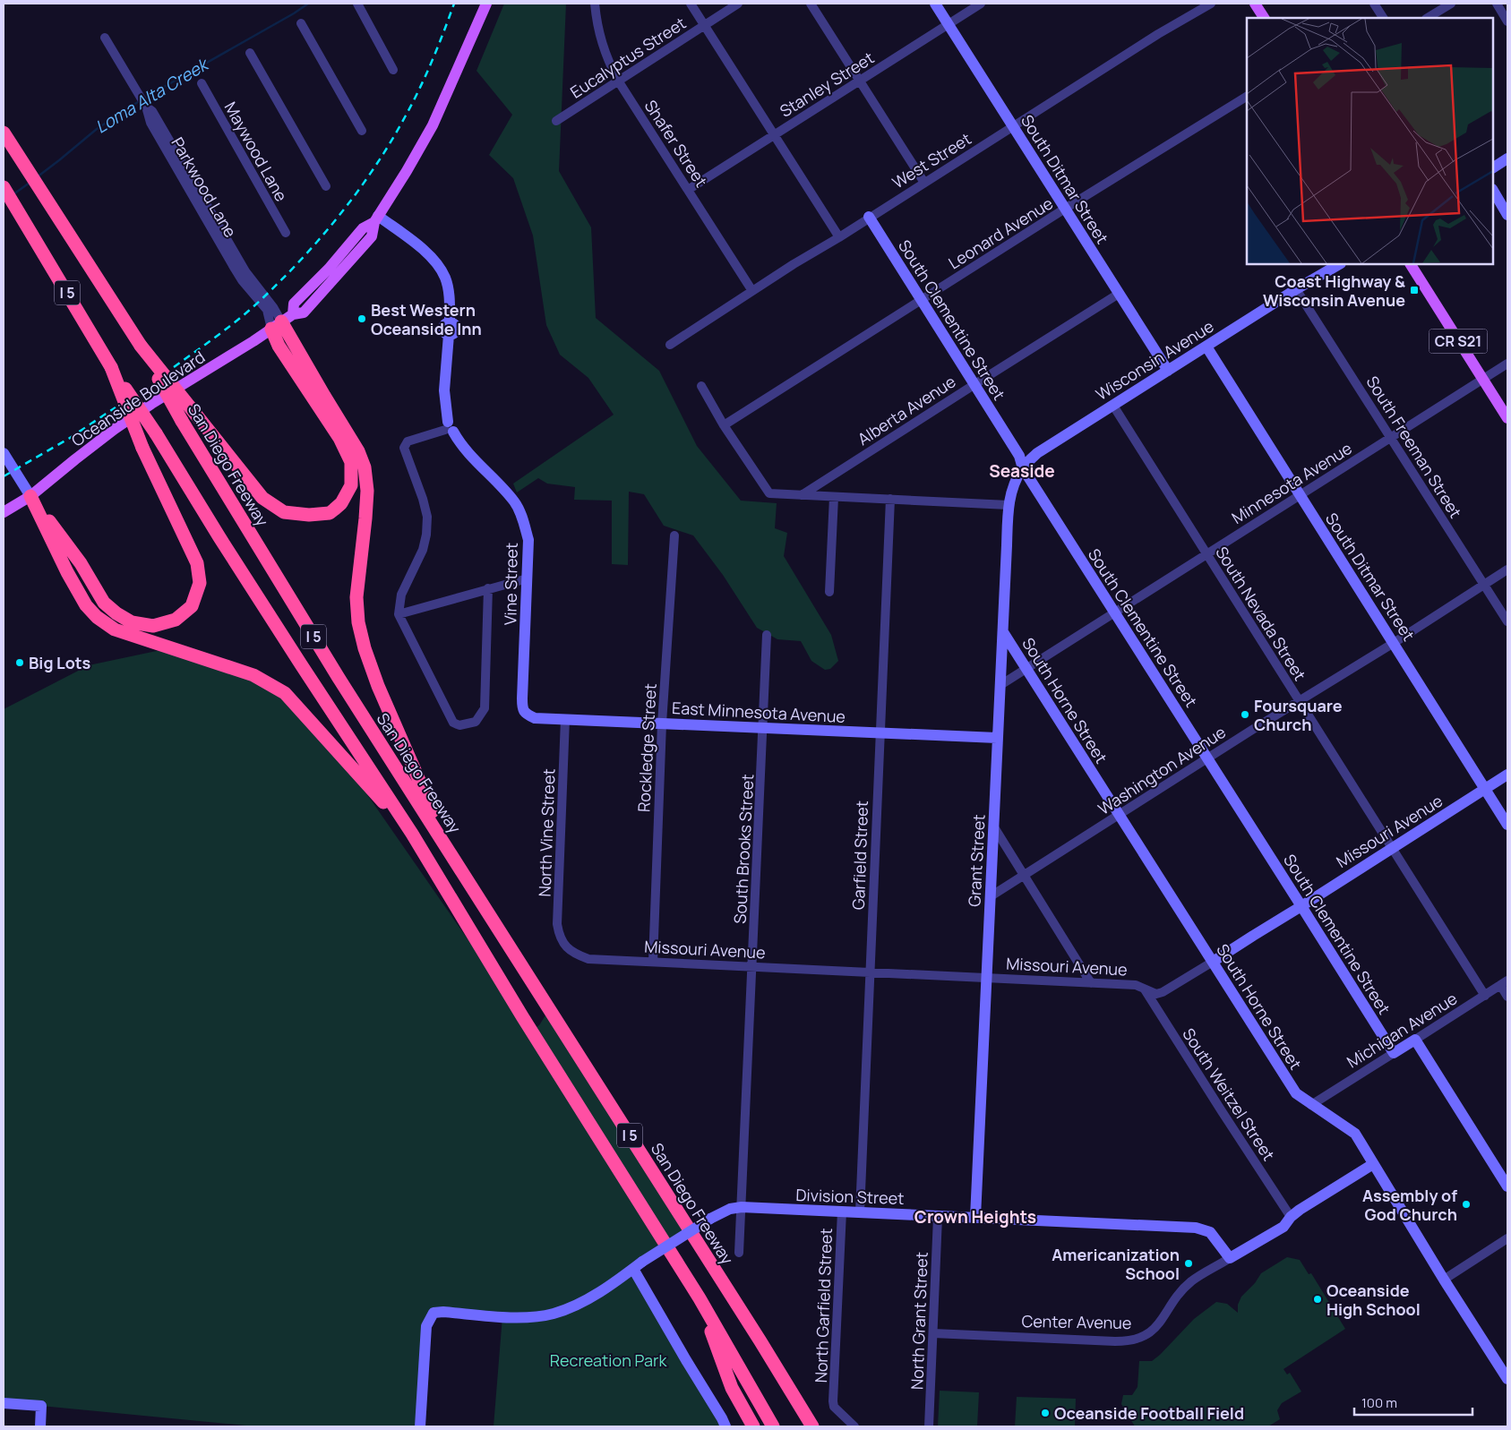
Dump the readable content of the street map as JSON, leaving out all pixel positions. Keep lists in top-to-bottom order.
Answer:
{
  "streets": {
    "highway": ["I 5", "San Diego Freeway"],
    "main road": ["CR S21", "Oceanside Boulevard"],
    "street": [
      "Eucalyptus Street",
      "Stanley Street",
      "Shafer Street",
      "Maywood Lane",
      "West Street",
      "South Ditmar Street",
      "Parkwood Lane",
      "Leonard Avenue",
      "South Clementine Street",
      "Wisconsin Avenue",
      "Alberta Avenue",
      "South Freeman Street",
      "Minnesota Avenue",
      "Vine Street",
      "South Nevada Street",
      "South Horne Street",
      "East Minnesota Avenue",
      "Rockledge Street",
      "Washington Avenue",
      "Missouri Avenue",
      "North Vine Street",
      "South Brooks Street",
      "Garfield Street",
      "Grant Street",
      "Michigan Avenue",
      "South Weitzel Street",
      "Division Street",
      "North Garfield Street",
      "North Grant Street",
      "Center Avenue"
    ]
  },
  "crossings": [
    ["Eucalyptus Street", "Shafer Street"],
    ["Stanley Street", "Shafer Street"],
    ["Stanley Street", "South Ditmar Street"],
    ["Shafer Street", "West Street"],
    ["West Street", "South Ditmar Street"],
    ["West Street", "South Clementine Street"],
    ["South Ditmar Street", "Leonard Avenue"],
    ["South Ditmar Street", "Wisconsin Avenue"],
    ["South Ditmar Street", "Alberta Avenue"],
    ["South Ditmar Street", "Minnesota Avenue"],
    ["South Ditmar Street", "Washington Avenue"],
    ["South Ditmar Street", "Missouri Avenue"],
    ["Parkwood Lane", "Oceanside Boulevard"],
    ["Leonard Avenue", "South Clementine Street"],
    ["South Clementine Street", "Wisconsin Avenue"],
    ["South Clementine Street", "Alberta Avenue"],
    ["South Clementine Street", "Minnesota Avenue"],
    ["South Clementine Street", "Washington Avenue"],
    ["South Clementine Street", "Missouri Avenue"],
    ["South Clementine Street", "Michigan Avenue"],
    ["CR S21", "Minnesota Avenue"],
    ["Wisconsin Avenue", "South Freeman Street"],
    ["Wisconsin Avenue", "South Nevada Street"],
    ["Wisconsin Avenue", "Grant Street"],
    ["South Freeman Street", "Minnesota Avenue"],
    ["South Freeman Street", "Washington Avenue"],
    ["Minnesota Avenue", "South Nevada Street"],
    ["Minnesota Avenue", "South Horne Street"],
    ["Minnesota Avenue", "Grant Street"],
    ["Vine Street", "East Minnesota Avenue"],
    ["South Nevada Street", "Washington Avenue"],
    ["South Nevada Street", "Missouri Avenue"],
    ["South Nevada Street", "Michigan Avenue"],
    ["South Horne Street", "Washington Avenue"],
    ["South Horne Street", "Missouri Avenue"],
    ["South Horne Street", "Grant Street"],
    ["South Horne Street", "Michigan Avenue"],
    ["South Horne Street", "Center Avenue"],
    ["East Minnesota Avenue", "Rockledge Street"],
    ["East Minnesota Avenue", "North Vine Street"],
    ["East Minnesota Avenue", "South Brooks Street"],
    ["East Minnesota Avenue", "Garfield Street"],
    ["East Minnesota Avenue", "Grant Street"],
    ["Rockledge Street", "Missouri Avenue"],
    ["Washington Avenue", "Grant Street"],
    ["Missouri Avenue", "North Vine Street"],
    ["Missouri Avenue", "South Brooks Street"],
    ["Missouri Avenue", "Garfield Street"],
    ["Missouri Avenue", "Grant Street"],
    ["Missouri Avenue", "South Weitzel Street"],
    ["South Brooks Street", "Division Street"],
    ["Garfield Street", "Division Street"],
    ["Grant Street", "Division Street"],
    ["South Weitzel Street", "Center Avenue"],
    ["Division Street", "North Garfield Street"],
    ["Division Street", "North Grant Street"],
    ["Division Street", "Center Avenue"],
    ["North Grant Street", "Center Avenue"]
  ],
  "districts": ["Seaside", "Crown Heights"],
  "water": ["Loma Alta Creek"],
  "parks": ["Recreation Park"],
  "places": {
    "transit": ["Coast Highway & Wisconsin Avenue"],
    "other": [
      "Best Western Oceanside Inn",
      "Big Lots",
      "Foursquare Church",
      "Assembly of God Church",
      "Americanization School",
      "Oceanside High School",
      "Oceanside Football Field"
    ]
  },
  "scale_bar": "100 m"
}
